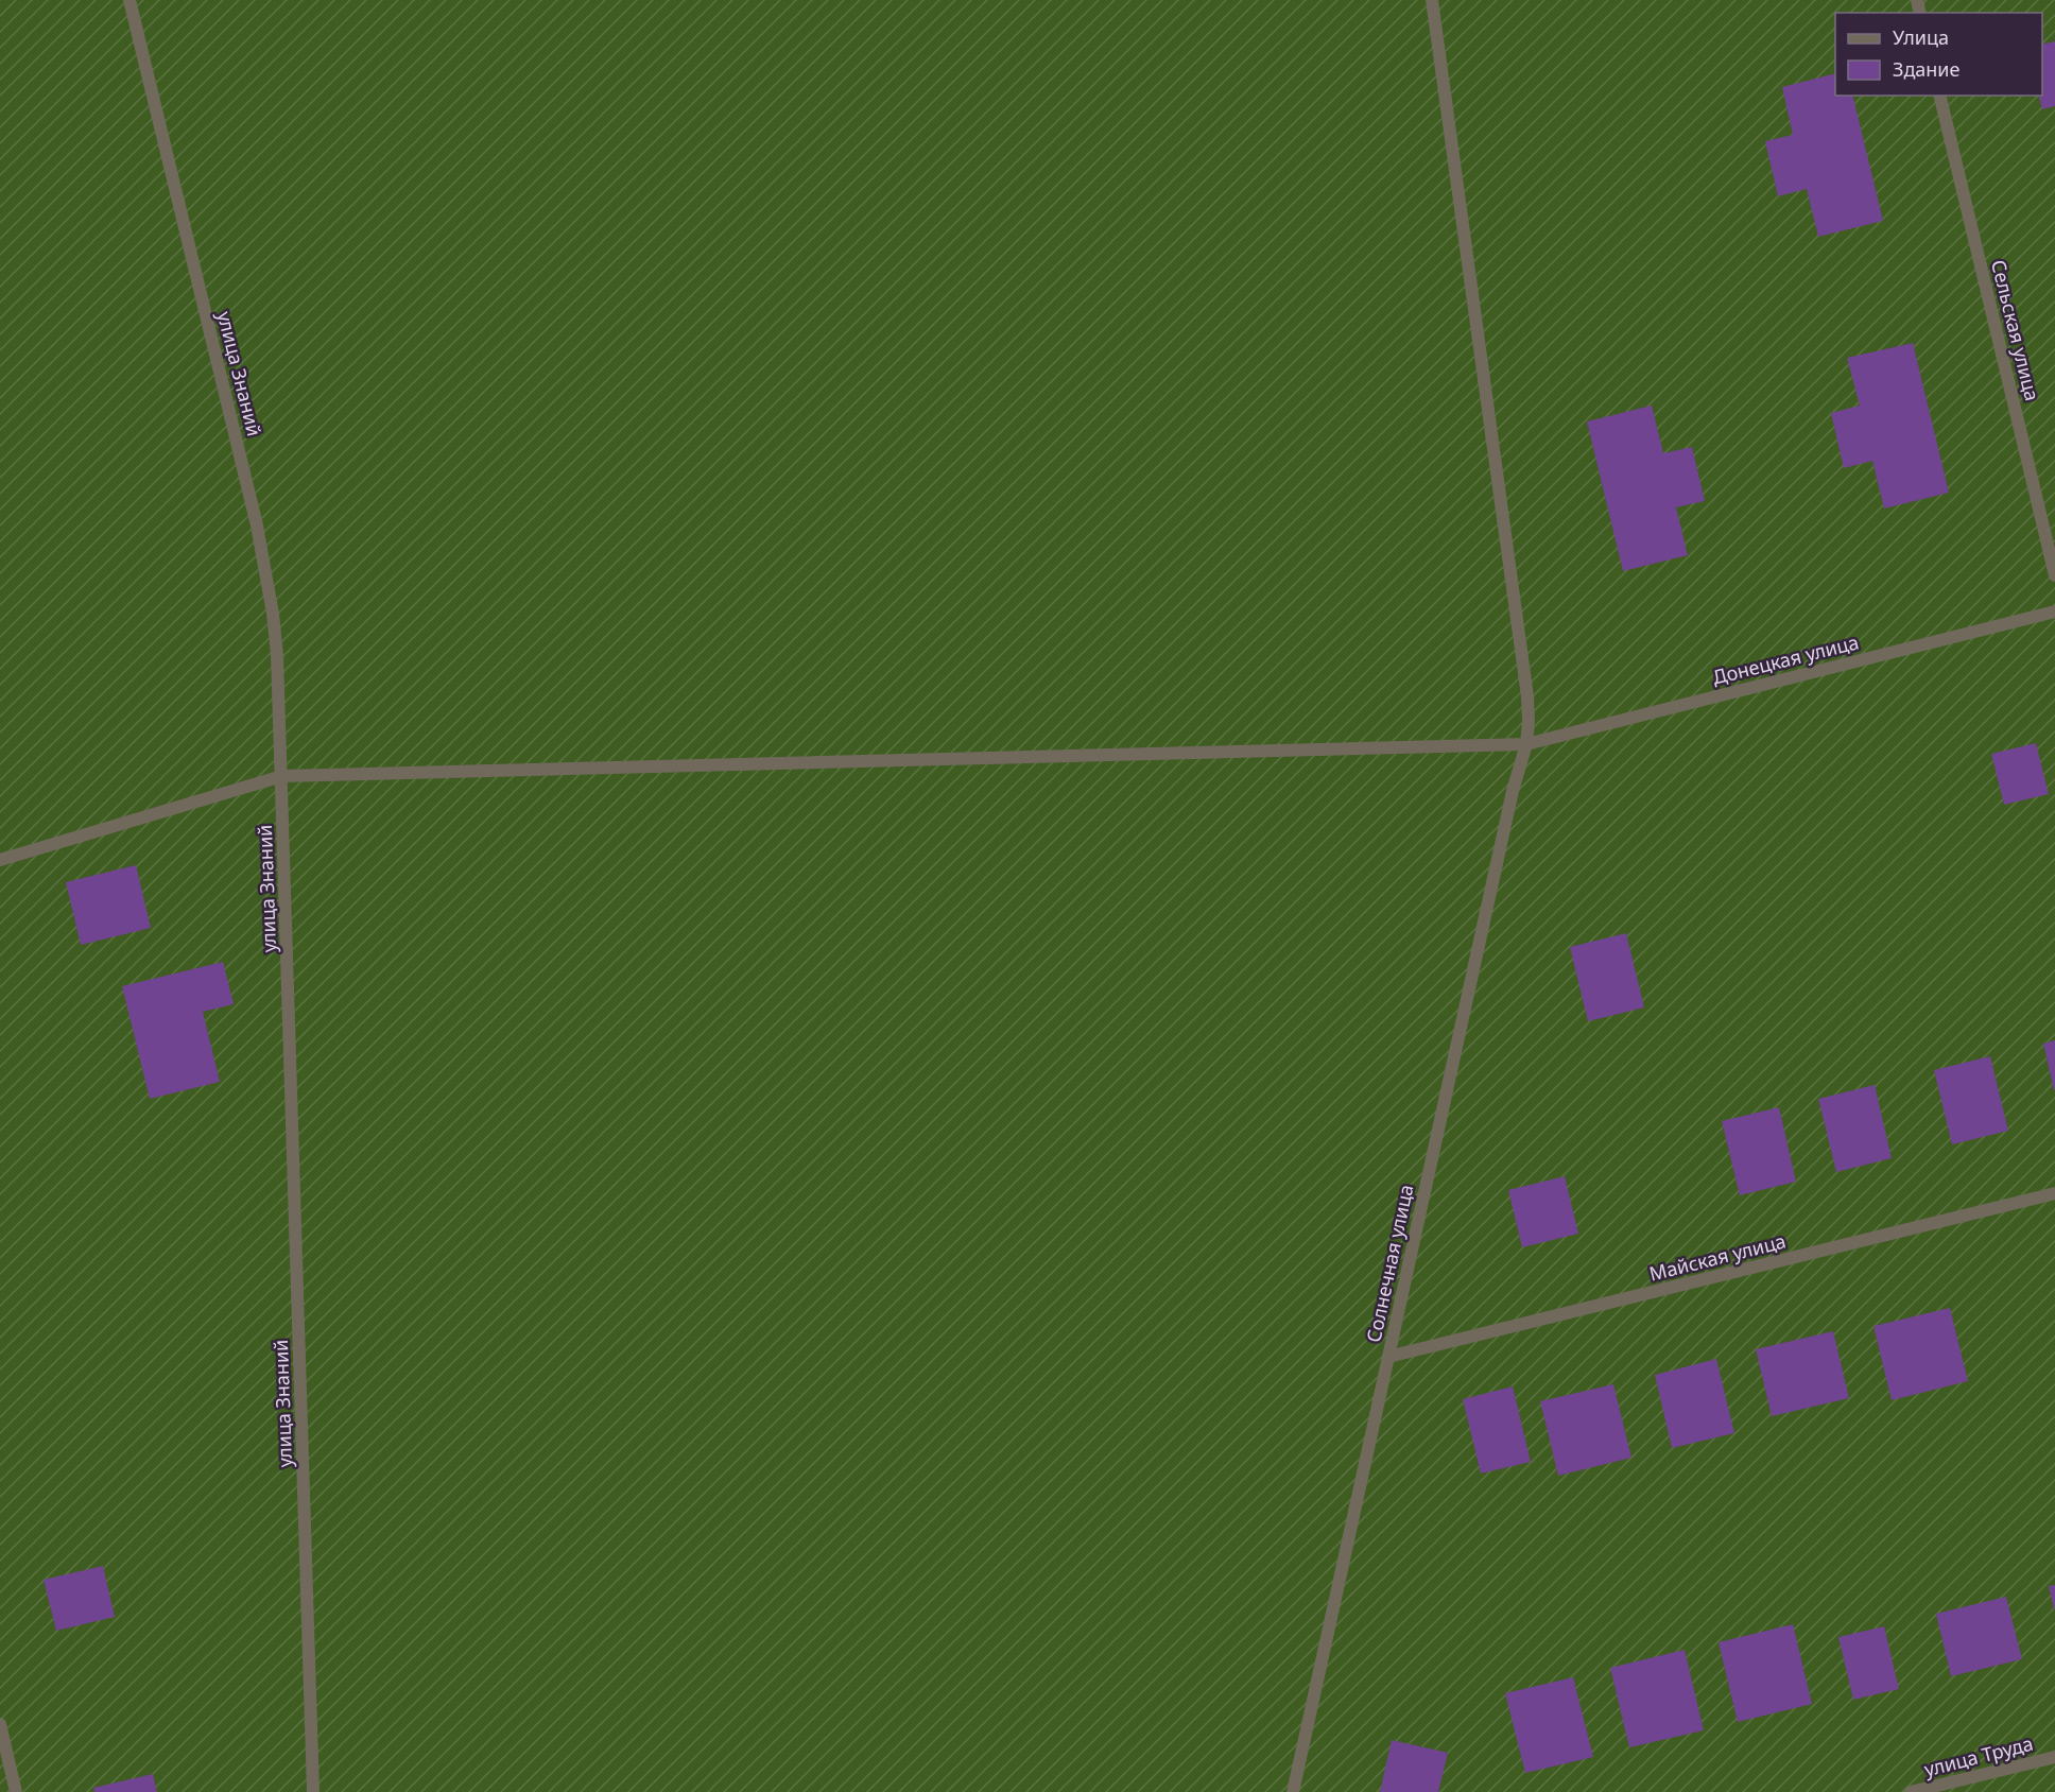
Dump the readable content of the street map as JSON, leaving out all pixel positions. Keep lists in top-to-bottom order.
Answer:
{
  "streets": {
    "street": [
      "Сельская улица",
      "улица Знаний",
      "Донецкая улица",
      "Майская улица",
      "Солнечная улица",
      "улица Труда"
    ]
  },
  "crossings": [
    ["улица Знаний", "Донецкая улица"],
    ["Донецкая улица", "Солнечная улица"],
    ["Майская улица", "Солнечная улица"]
  ],
  "legend": ["Улица", "Здание"]
}
